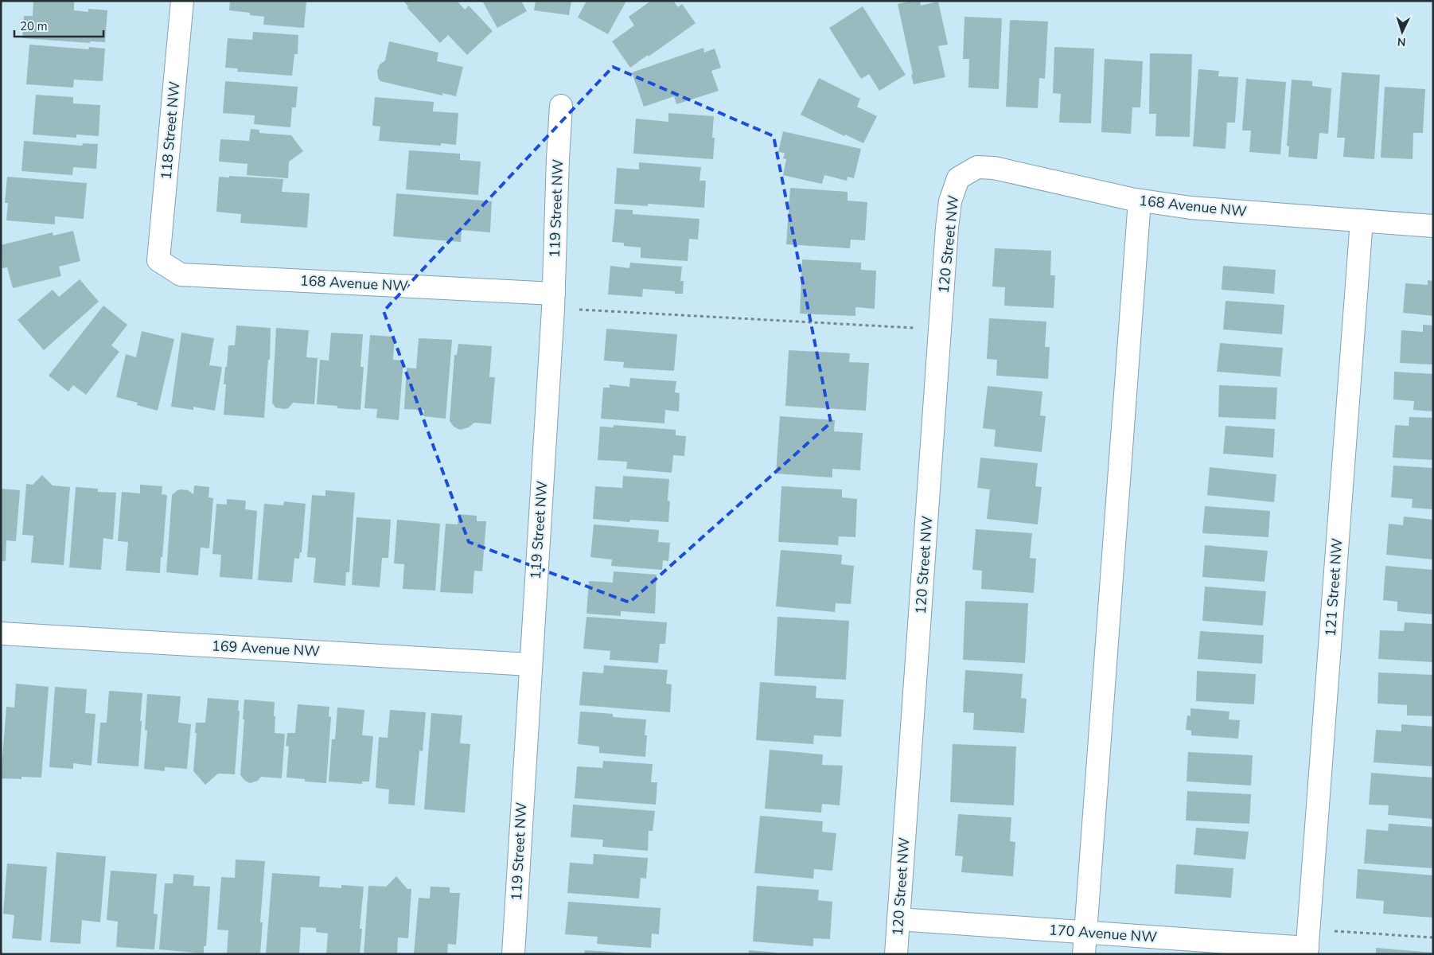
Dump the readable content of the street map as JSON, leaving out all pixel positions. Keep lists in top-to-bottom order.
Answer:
{
  "streets": {
    "street": [
      "118 Street NW",
      "168 Avenue NW",
      "119 Street NW",
      "120 Street NW",
      "121 Street NW",
      "169 Avenue NW",
      "170 Avenue NW"
    ]
  },
  "crossings": [
    ["118 Street NW", "168 Avenue NW"],
    ["168 Avenue NW", "119 Street NW"],
    ["168 Avenue NW", "120 Street NW"],
    ["168 Avenue NW", "121 Street NW"],
    ["119 Street NW", "169 Avenue NW"],
    ["120 Street NW", "170 Avenue NW"],
    ["121 Street NW", "170 Avenue NW"]
  ],
  "scale_bar": "20 m",
  "north": "bottom"
}
